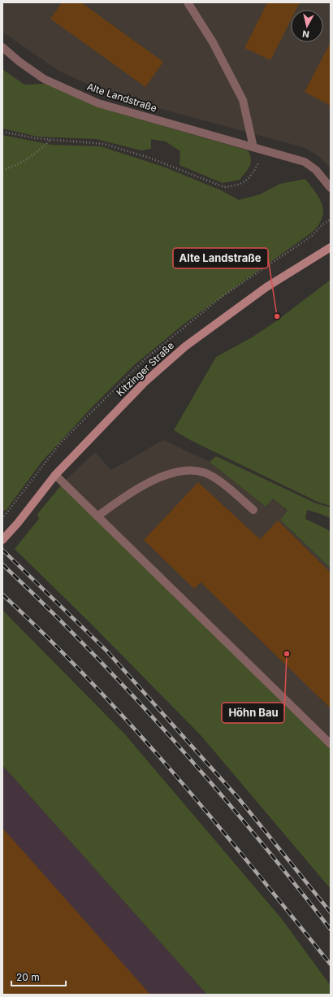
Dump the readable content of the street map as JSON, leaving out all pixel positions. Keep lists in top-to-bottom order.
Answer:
{
  "streets": {
    "street": ["Alte Landstraße", "Kitzinger Straße"]
  },
  "places": ["Alte Landstraße", "Höhn Bau"],
  "scale_bar": "20 m",
  "north": "bottom"
}
